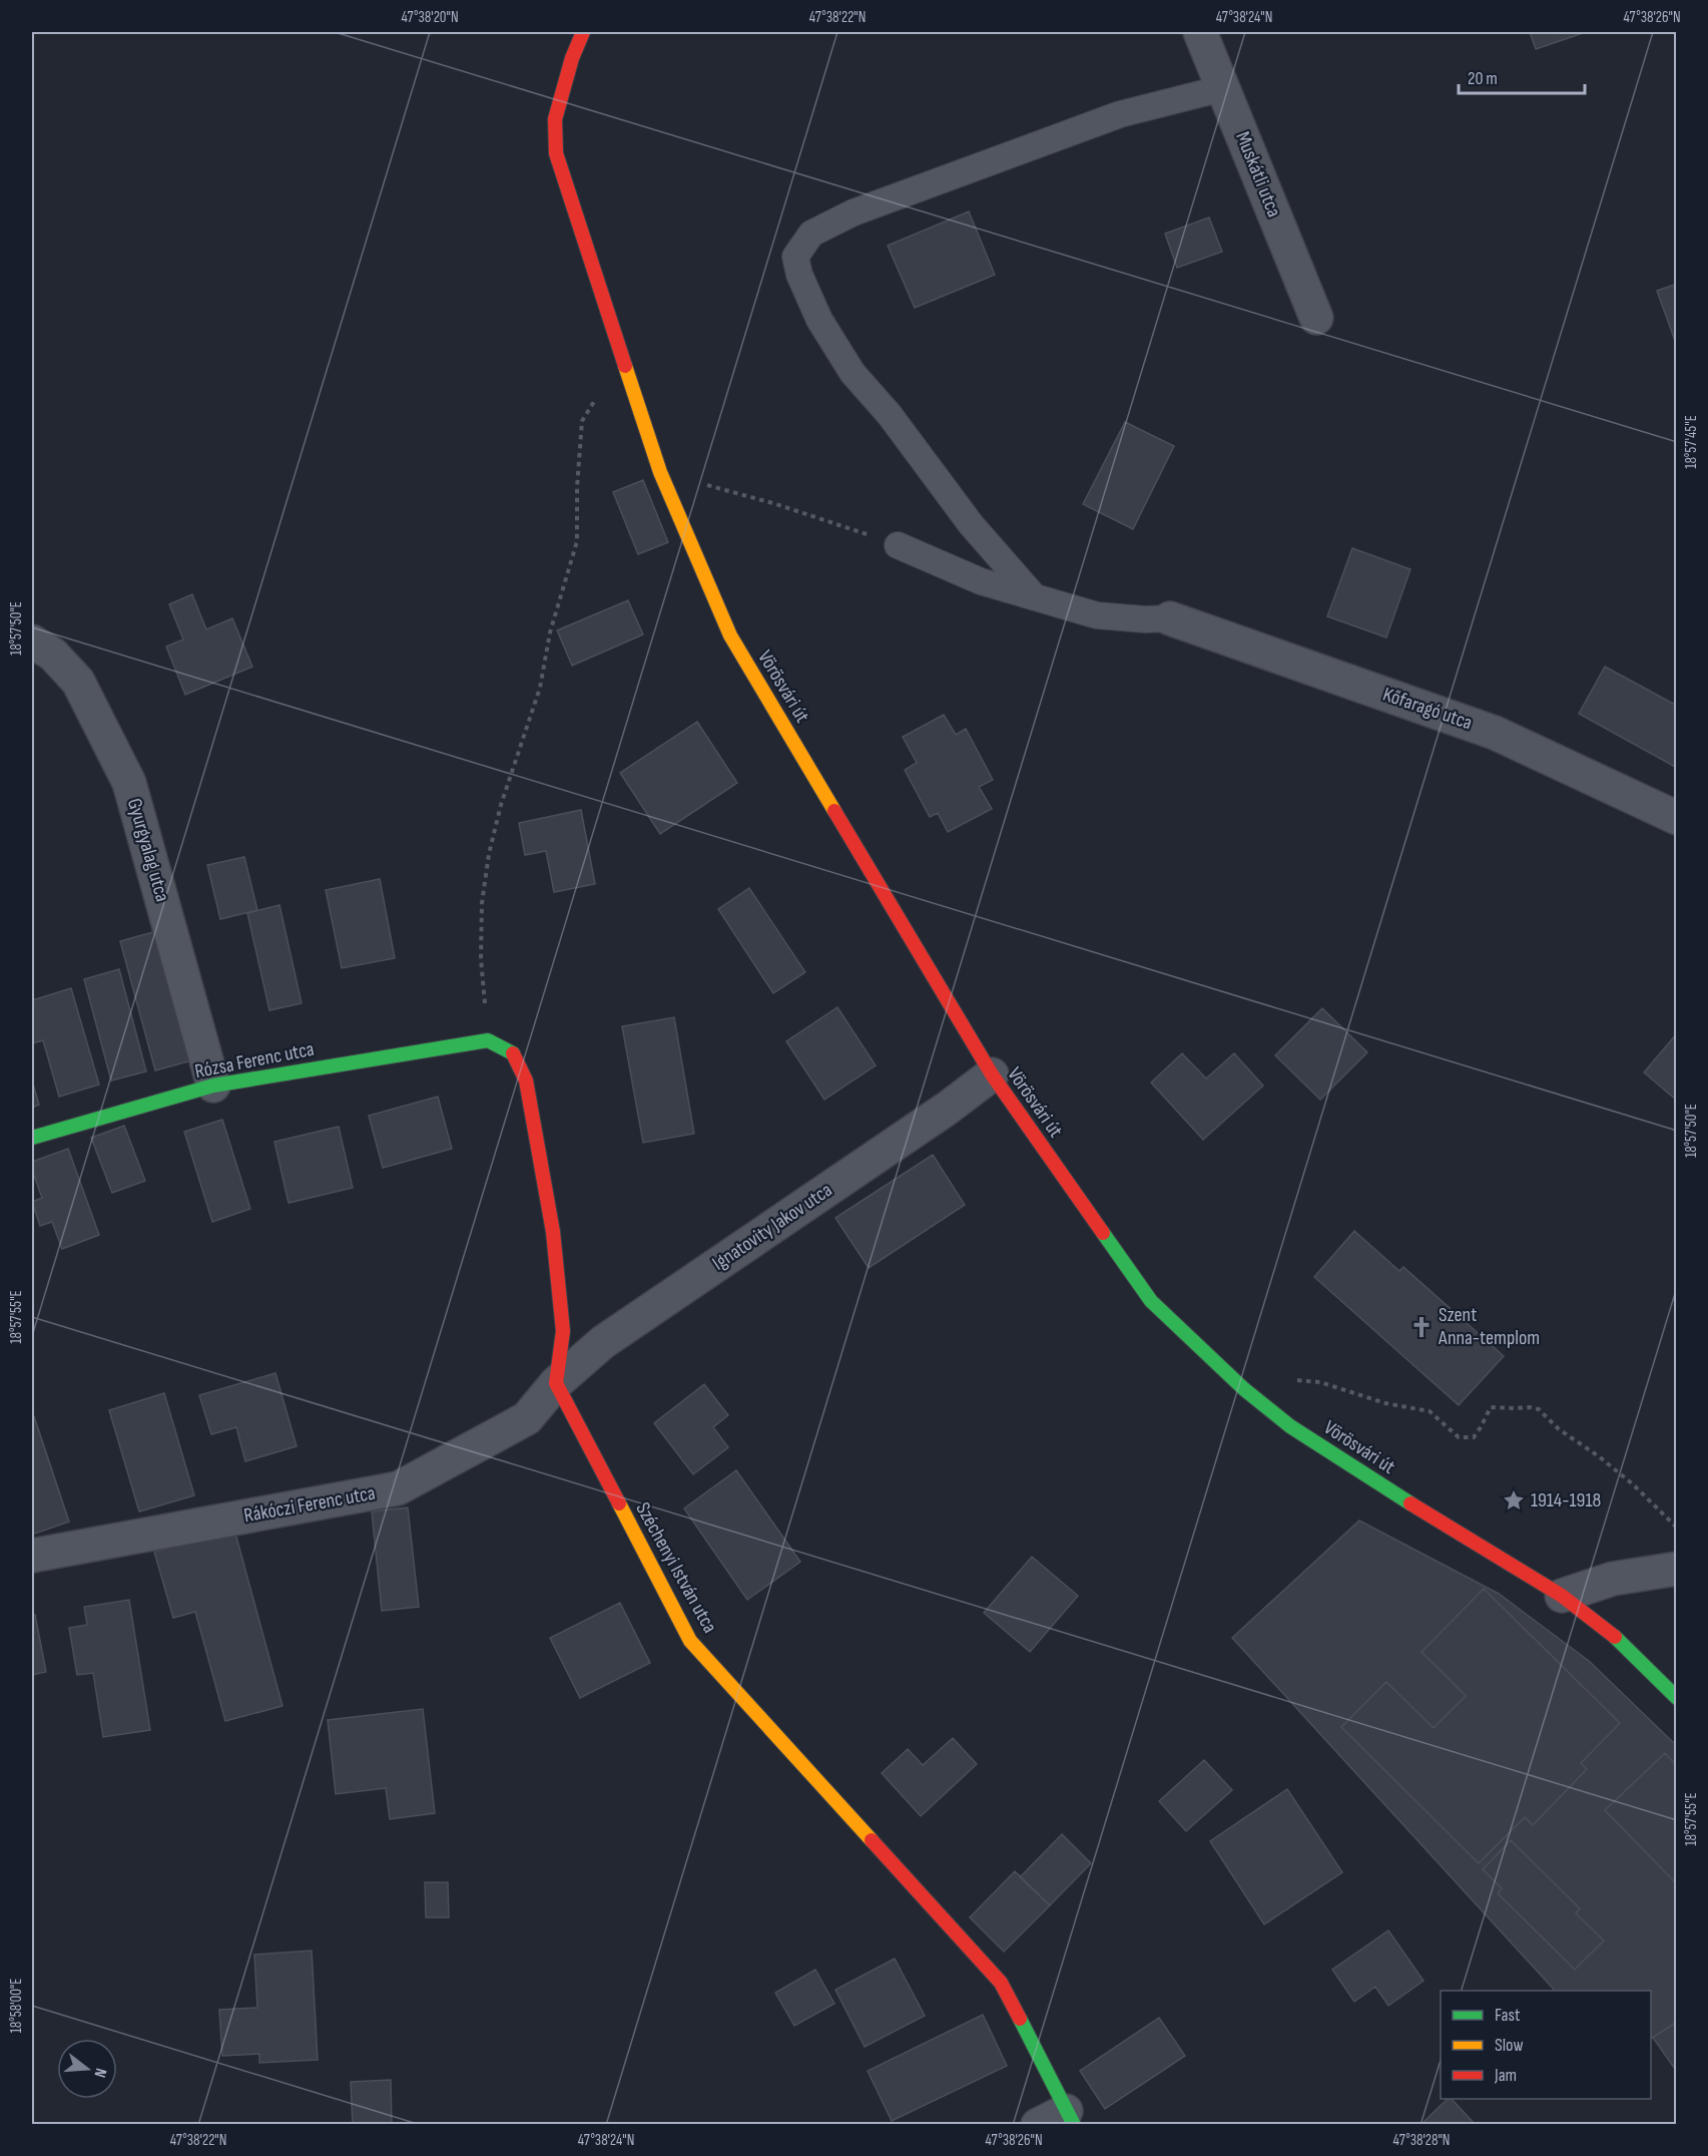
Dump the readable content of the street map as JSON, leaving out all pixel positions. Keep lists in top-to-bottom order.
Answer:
{
  "streets": {
    "main road": ["Vörösvári út", "Rózsa Ferenc utca", "Széchenyi István utca"],
    "street": [
      "Muskátli utca",
      "Kőfaragó utca",
      "Gyurgyalag utca",
      "Ignatovity Jakov utca",
      "Rákóczi Ferenc utca"
    ]
  },
  "crossings": [
    ["Vörösvári út", "Ignatovity Jakov utca"],
    ["Gyurgyalag utca", "Rózsa Ferenc utca"],
    ["Ignatovity Jakov utca", "Rákóczi Ferenc utca"],
    ["Ignatovity Jakov utca", "Széchenyi István utca"],
    ["Rákóczi Ferenc utca", "Széchenyi István utca"]
  ],
  "places": {
    "church": ["Szent Anna-templom"],
    "place": ["1914-1918"]
  },
  "legend": ["Fast", "Slow", "Jam"],
  "scale_bar": "20 m",
  "north": "right",
  "coordinates": [
    "47°38'20\"N",
    "47°38'22\"N",
    "47°38'24\"N",
    "47°38'26\"N",
    "18°57'45\"E",
    "18°57'50\"E",
    "18°57'55\"E",
    "18°58'00\"E",
    "47°38'28\"N"
  ]
}
